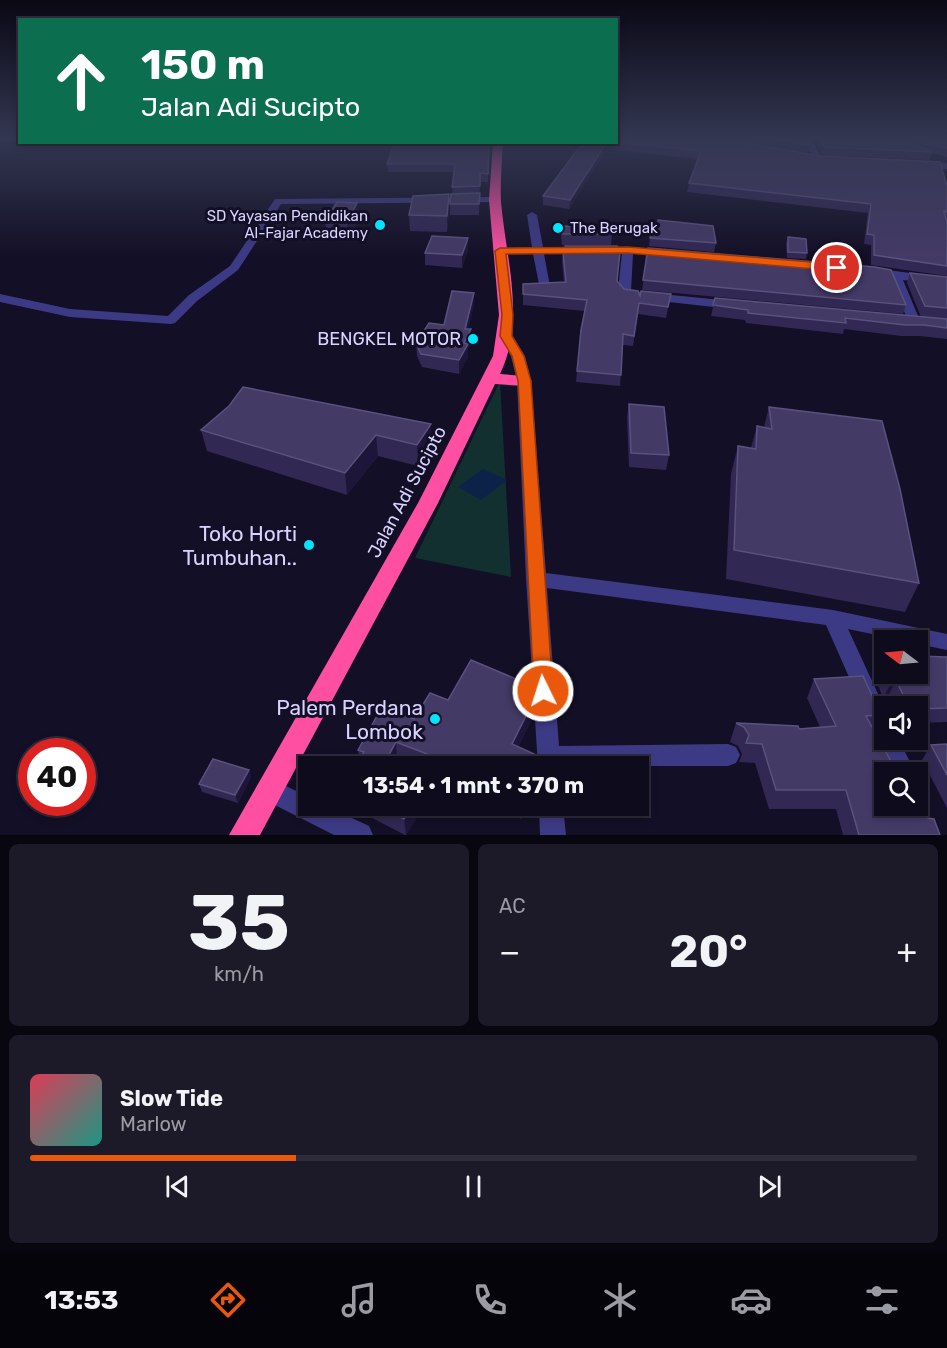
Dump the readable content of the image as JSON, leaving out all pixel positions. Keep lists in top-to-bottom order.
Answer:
{
  "streets": {
    "highway": ["Jalan Adi Sucipto"]
  },
  "places": [
    "SD Yayasan Pendidikan Al-Fajar Academy",
    "The Berugak",
    "BENGKEL MOTOR",
    "Toko Horti Tumbuhan..",
    "Palem Perdana Lombok"
  ],
  "north": "left",
  "page": {
    "turn": ["150 m", "Jalan Adi Sucipto"],
    "limit": "40",
    "trip": "13:54 · 1 mnt · 370 m",
    "tile": [
      ["35", "km/h"],
      "AC"
    ],
    "heat": ["−", "20°", "+"],
    "song": ["Slow Tide", "Marlow"],
    "tabs": "13:53"
  }
}
